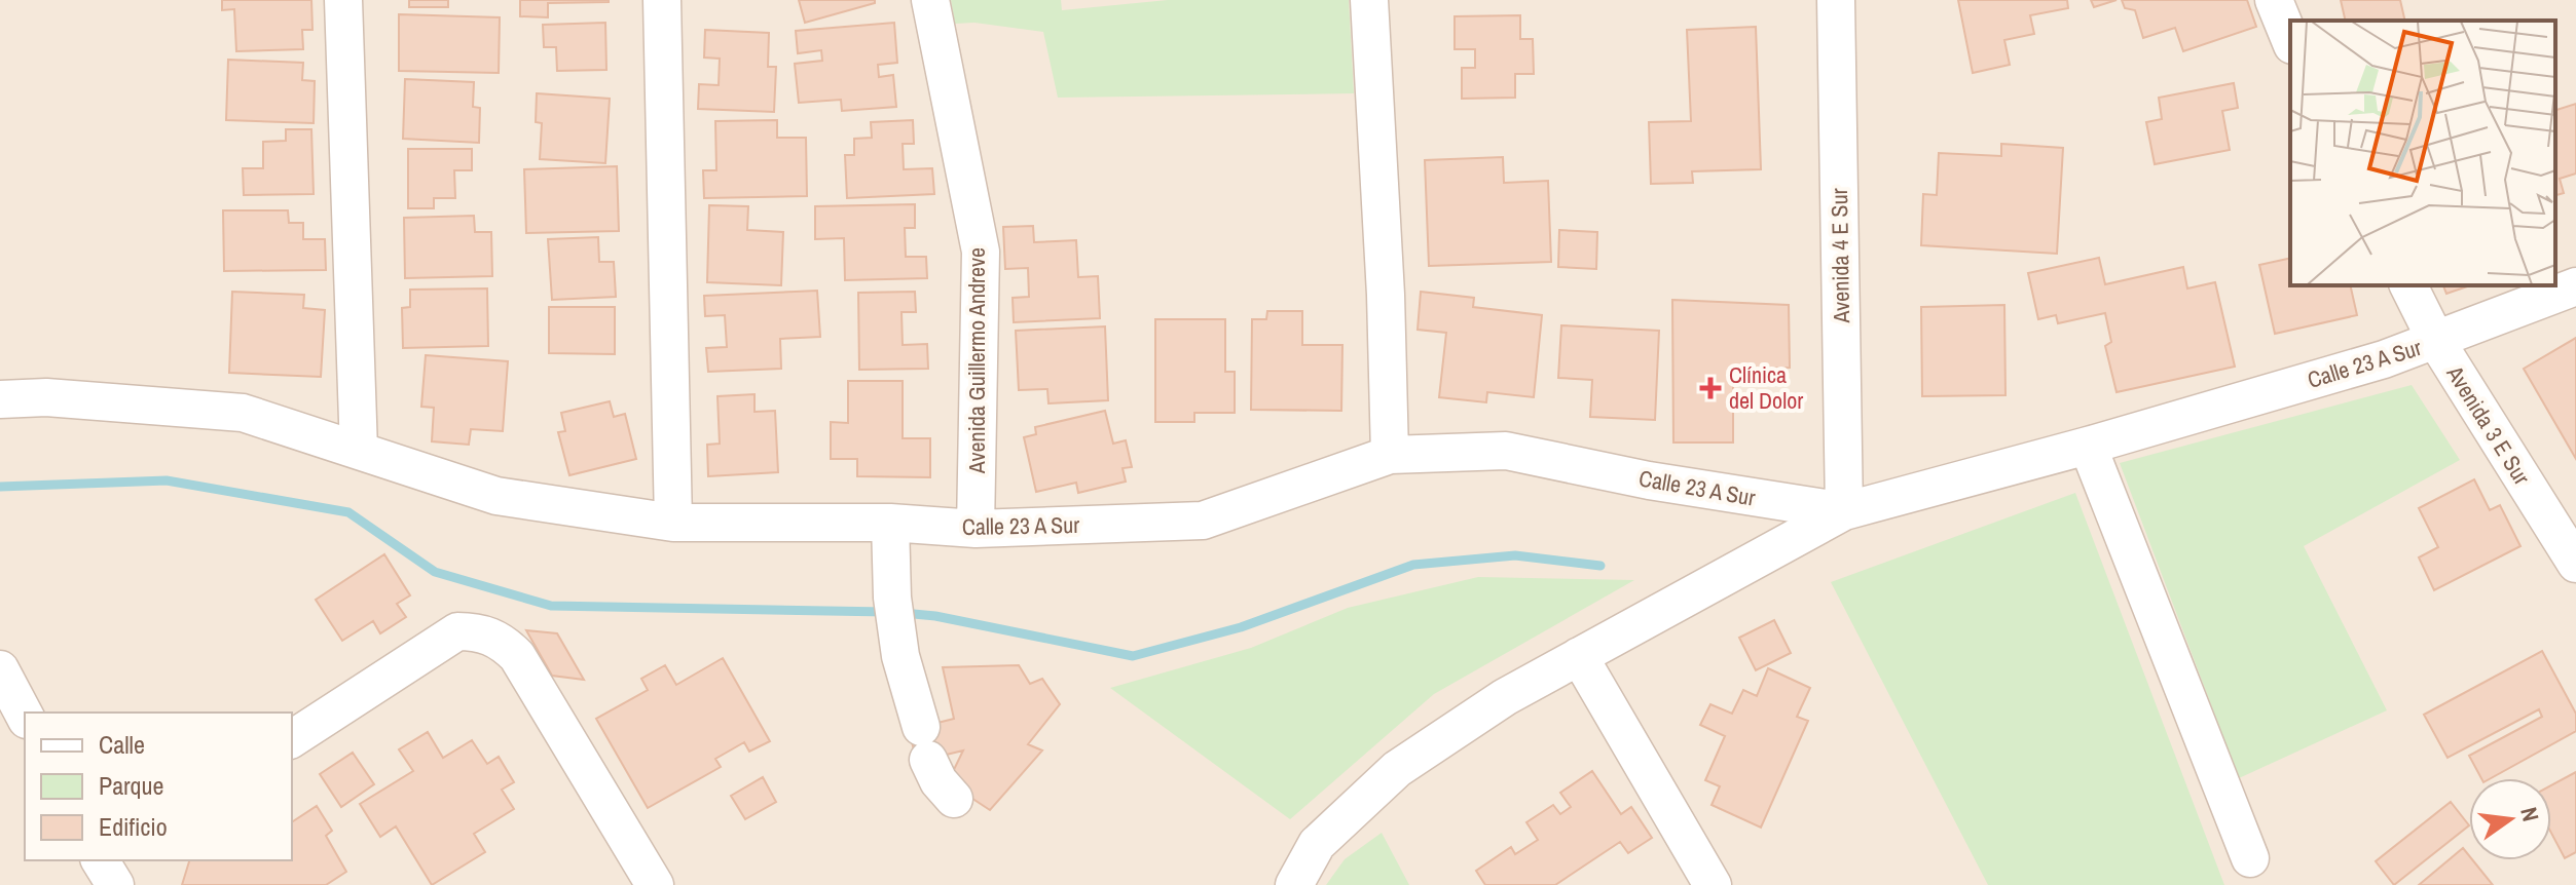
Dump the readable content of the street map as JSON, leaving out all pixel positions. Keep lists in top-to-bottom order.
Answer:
{
  "streets": {
    "street": [
      "Avenida 4 E Sur",
      "Avenida Guillermo Andreve",
      "Calle 23 A Sur",
      "Avenida 3 E Sur"
    ]
  },
  "crossings": [
    ["Avenida 4 E Sur", "Calle 23 A Sur"],
    ["Avenida Guillermo Andreve", "Calle 23 A Sur"],
    ["Calle 23 A Sur", "Avenida 3 E Sur"]
  ],
  "places": {
    "health": ["Clínica del Dolor"]
  },
  "legend": ["Calle", "Parque", "Edificio"],
  "north": "right"
}
